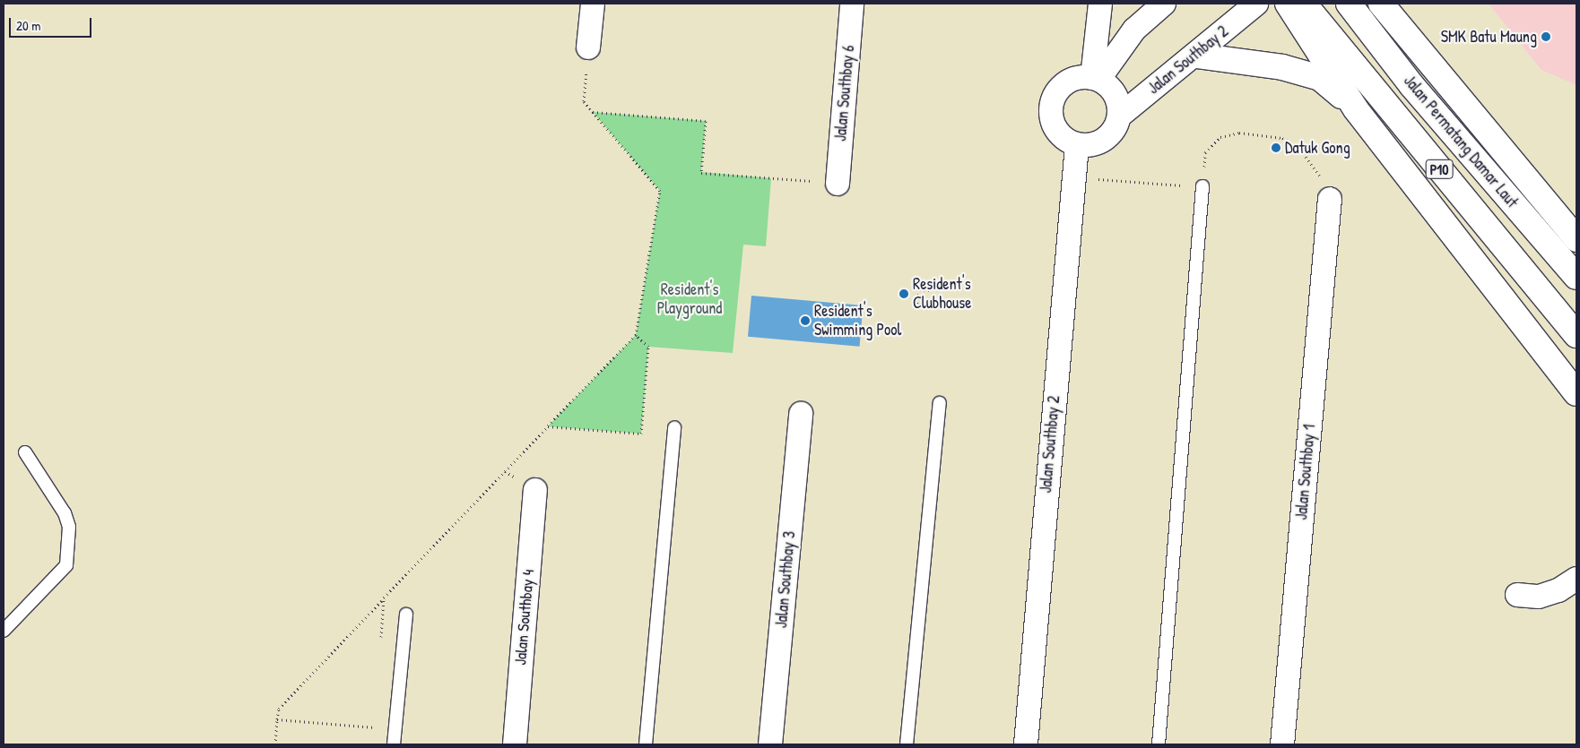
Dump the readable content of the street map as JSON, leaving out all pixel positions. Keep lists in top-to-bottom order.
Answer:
{
  "streets": {
    "main road": ["Jalan Permatang Damar Laut", "P10"],
    "street": [
      "Jalan Southbay 2",
      "Jalan Southbay 6",
      "Jalan Southbay 1",
      "Jalan Southbay 3",
      "Jalan Southbay 4"
    ]
  },
  "parks": ["Resident's Playground"],
  "places": [
    "SMK Batu Maung",
    "Datuk Gong",
    "Resident's Clubhouse",
    "Resident's Swimming Pool"
  ],
  "scale_bar": "20 m"
}
